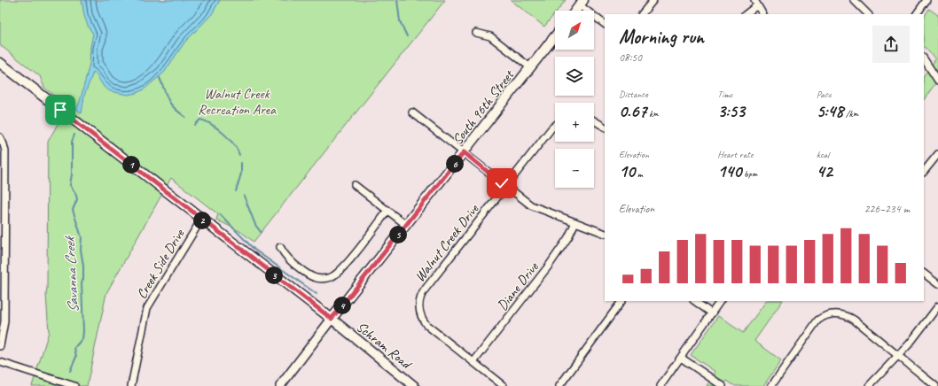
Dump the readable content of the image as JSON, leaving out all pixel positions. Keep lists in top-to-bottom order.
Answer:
{
  "streets": {
    "main road": ["South 96th Street", "Schram Road"],
    "street": ["Walnut Creek Drive", "Creek Side Drive", "Diane Drive"]
  },
  "crossings": [
    ["South 96th Street", "Schram Road"],
    ["Walnut Creek Drive", "Diane Drive"],
    ["Creek Side Drive", "Schram Road"]
  ],
  "water": ["Savanna Creek"],
  "parks": ["Walnut Creek Recreation Area"],
  "north": "top right",
  "page": {
    "map_buttons": ["+", "−"],
    "heading": ["Morning run", "08:50"],
    "stats": [
      ["Distance", "0.67 km"],
      ["Time", "3:53"],
      ["Pace", "5:48 /km"],
      ["Elevation", "10 m"],
      ["Heart rate", "140 bpm"],
      ["kcal", "42"]
    ],
    "pins": [
      "6",
      "1",
      "2",
      "5",
      "3",
      "4"
    ],
    "chart": ["Elevation", "226–234 m"]
  }
}
